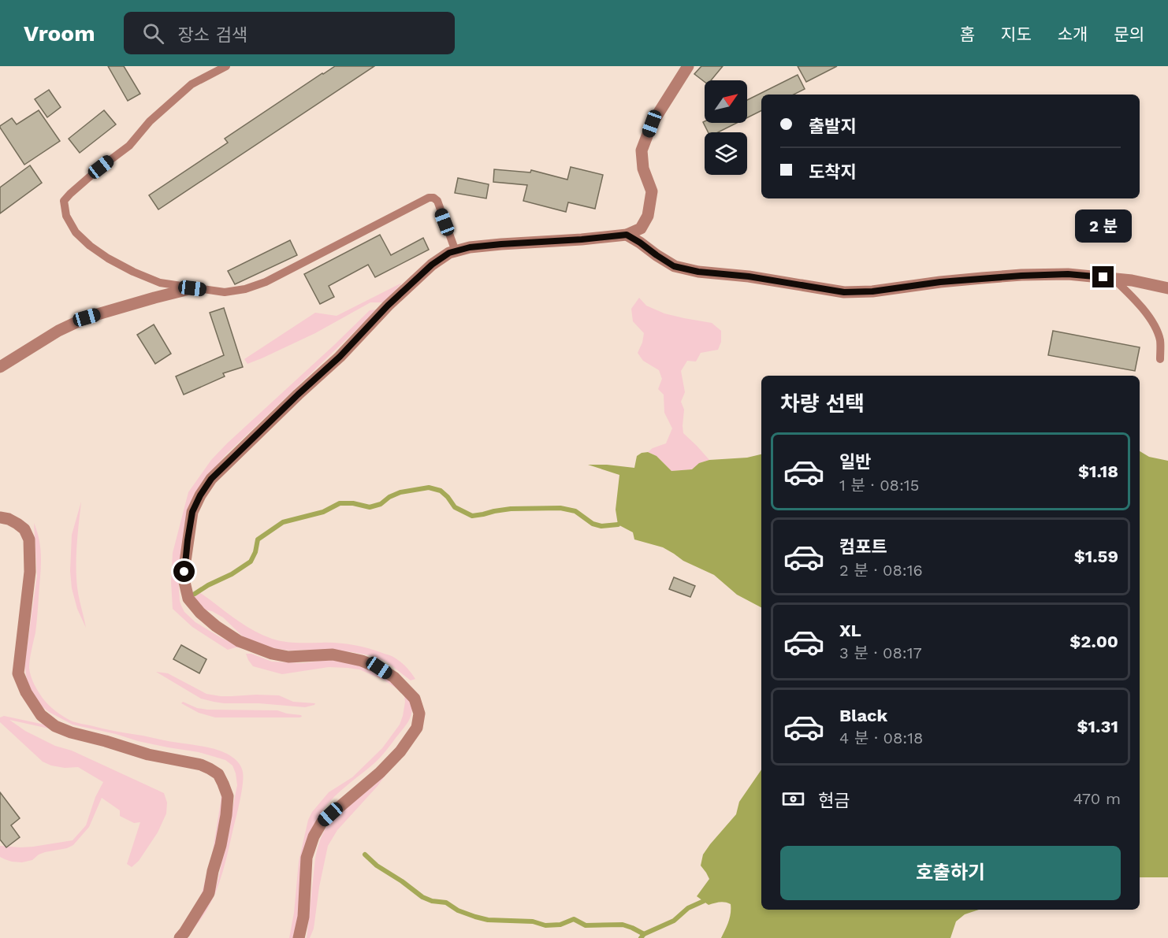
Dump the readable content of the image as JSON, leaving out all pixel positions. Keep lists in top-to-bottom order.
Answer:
{
  "north": "top right",
  "page": {
    "header": "Vroom",
    "search": "장소 검색",
    "nav": [
      "홈",
      "지도",
      "소개",
      "문의"
    ],
    "banner": ["출발지", "도착지"],
    "bubble": "2 분",
    "heading": "차량 선택",
    "list": [
      {
        "name": "일반",
        "note": "1 분 · 08:15",
        "value": "$1.18"
      },
      {
        "name": "컴포트",
        "note": "2 분 · 08:16",
        "value": "$1.59"
      },
      {
        "name": "XL",
        "note": "3 분 · 08:17",
        "value": "$2.00"
      },
      {
        "name": "Black",
        "note": "4 분 · 08:18",
        "value": "$1.31"
      }
    ],
    "pay": ["현금", "470 m"],
    "buttons": "호출하기"
  }
}
